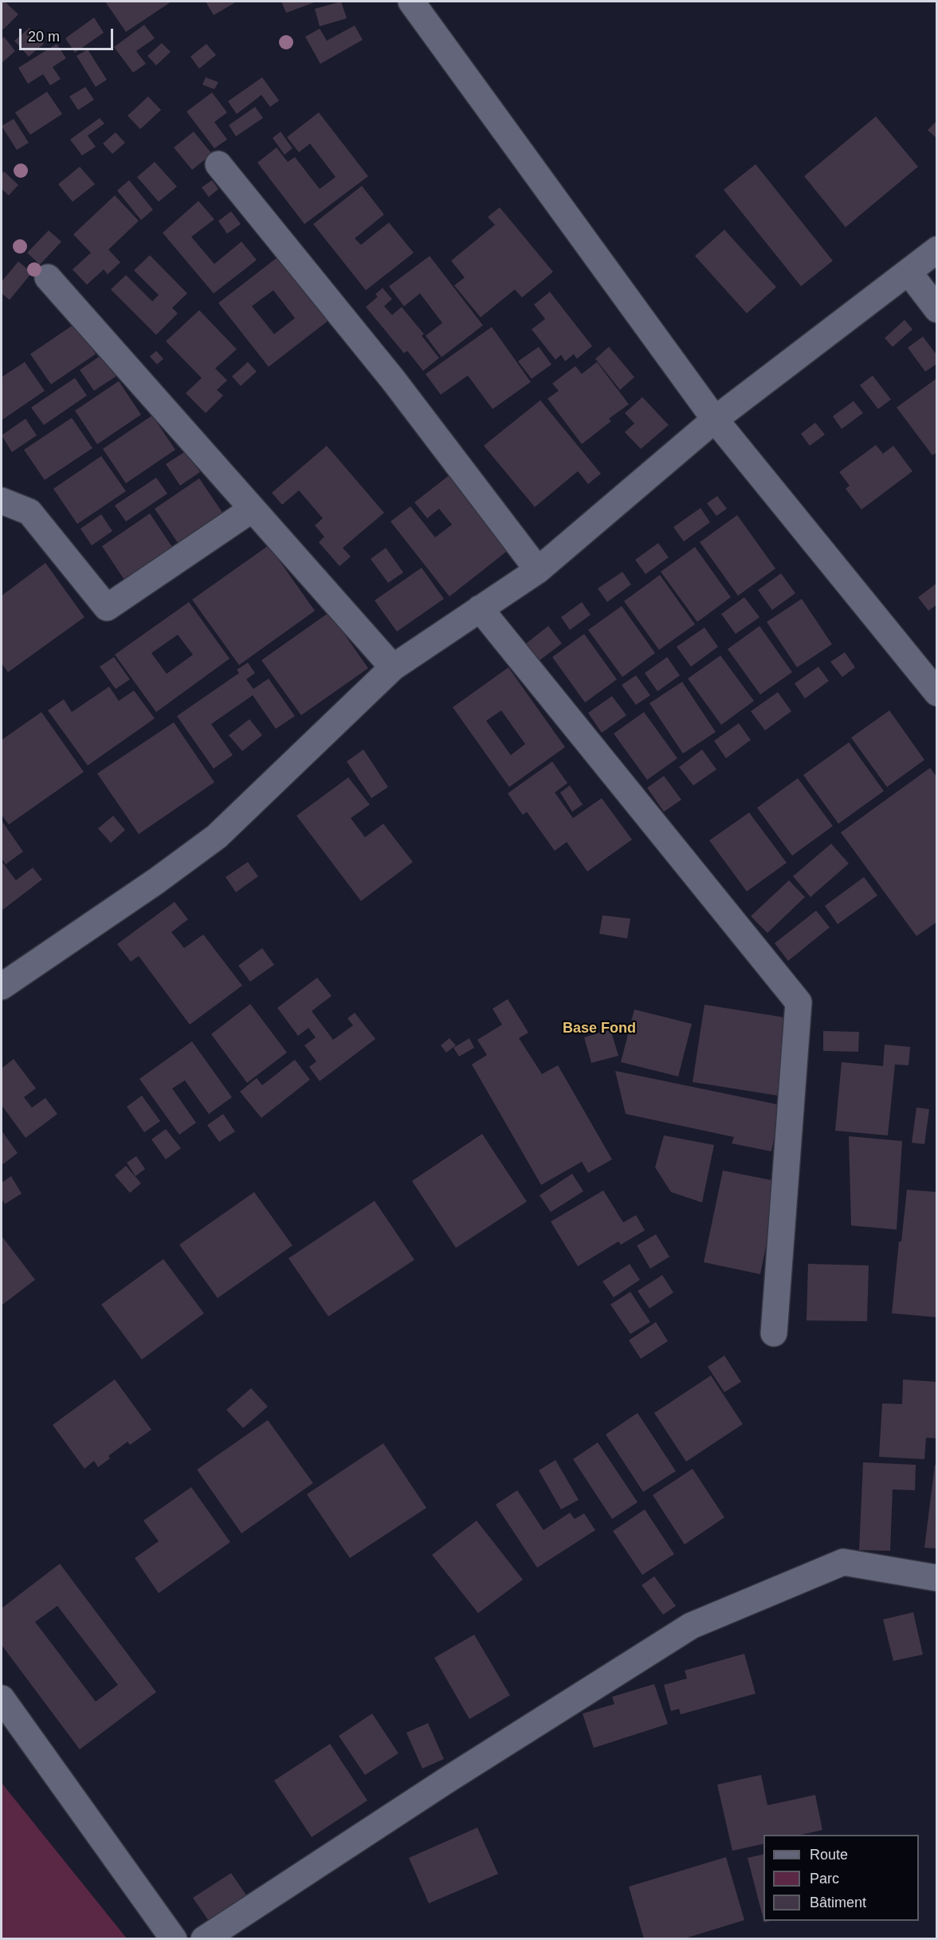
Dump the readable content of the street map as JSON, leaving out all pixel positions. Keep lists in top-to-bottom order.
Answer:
{
  "districts": ["Base Fond"],
  "legend": ["Route", "Parc", "Bâtiment"],
  "scale_bar": "20 m"
}
